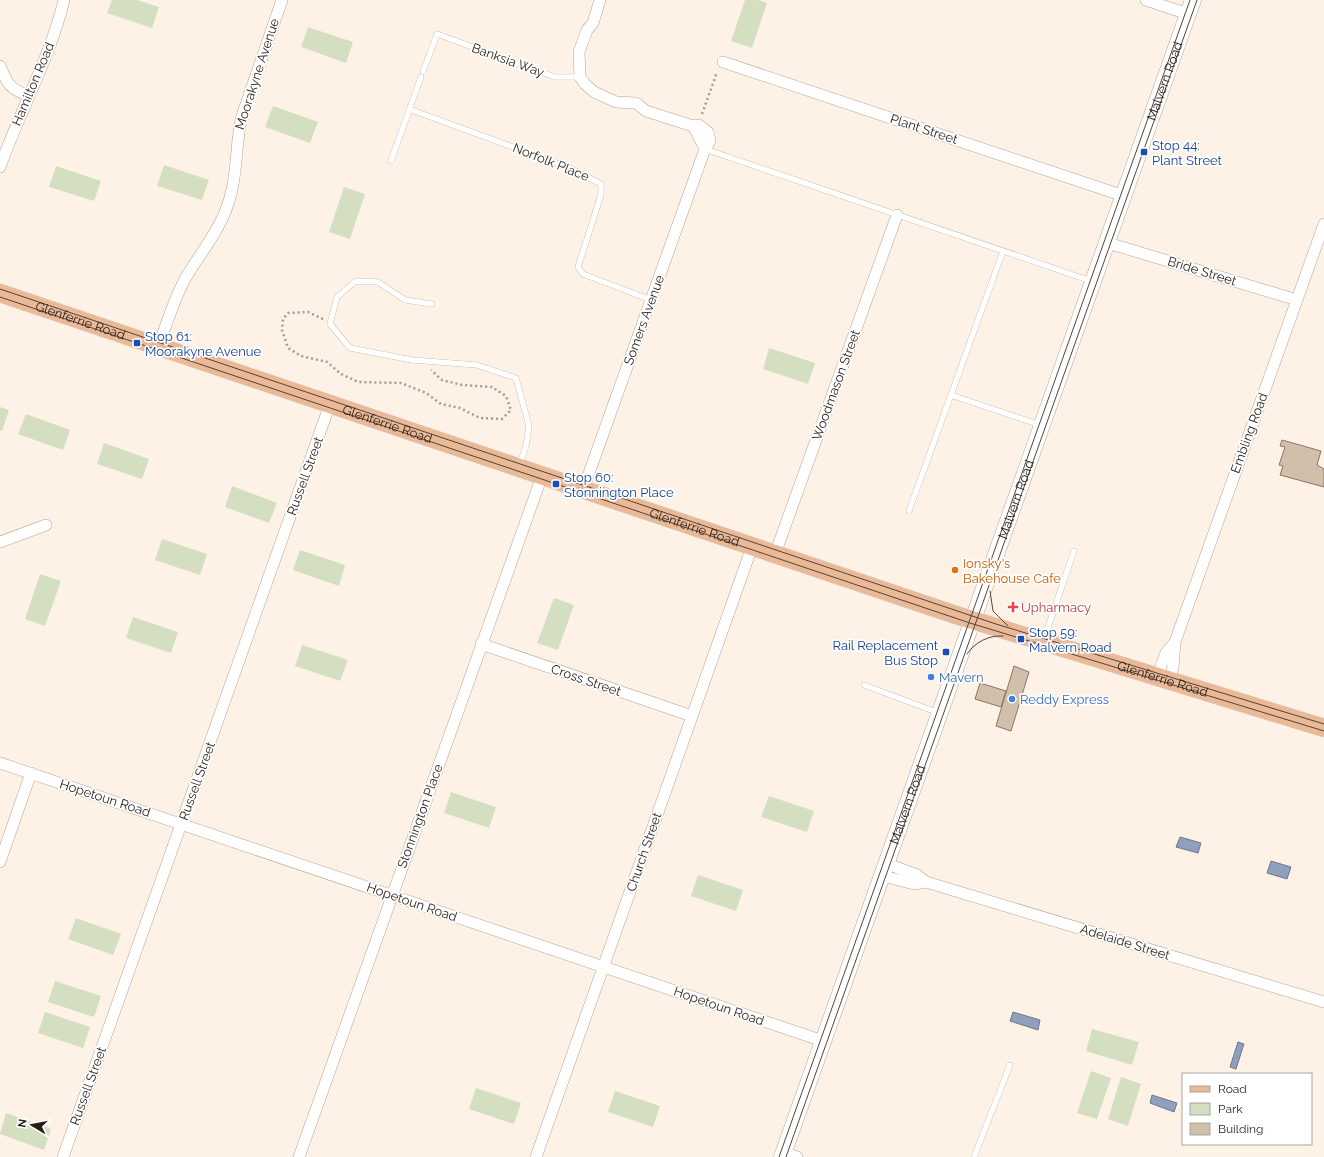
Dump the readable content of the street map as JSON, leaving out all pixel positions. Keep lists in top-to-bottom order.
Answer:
{
  "streets": {
    "main road": ["Malvern Road", "Glenferrie Road"],
    "street": [
      "Moorakyne Avenue",
      "Hamilton Road",
      "Plant Street",
      "Bride Street",
      "Somers Avenue",
      "Woodmason Street",
      "Embling Road",
      "Russell Street",
      "Cross Street",
      "Hopetoun Road",
      "Stonnington Place",
      "Church Street",
      "Adelaide Street"
    ],
    "lane": ["Banksia Way", "Norfolk Place"]
  },
  "crossings": [
    ["Banksia Way", "Norfolk Place"],
    ["Banksia Way", "Somers Avenue"],
    ["Moorakyne Avenue", "Glenferrie Road"],
    ["Malvern Road", "Plant Street"],
    ["Malvern Road", "Bride Street"],
    ["Malvern Road", "Glenferrie Road"],
    ["Malvern Road", "Hopetoun Road"],
    ["Malvern Road", "Adelaide Street"],
    ["Norfolk Place", "Somers Avenue"],
    ["Bride Street", "Embling Road"],
    ["Glenferrie Road", "Somers Avenue"],
    ["Glenferrie Road", "Woodmason Street"],
    ["Glenferrie Road", "Embling Road"],
    ["Glenferrie Road", "Russell Street"],
    ["Glenferrie Road", "Stonnington Place"],
    ["Glenferrie Road", "Church Street"],
    ["Russell Street", "Hopetoun Road"],
    ["Cross Street", "Stonnington Place"],
    ["Cross Street", "Church Street"],
    ["Hopetoun Road", "Stonnington Place"],
    ["Hopetoun Road", "Church Street"]
  ],
  "places": {
    "transit": [
      "Stop 44: Plant Street",
      "Stop 61: Moorakyne Avenue",
      "Stop 60: Stonnington Place",
      "Stop 59: Malvern Road",
      "Rail Replacement Bus Stop"
    ],
    "other": ["Ionsky's Bakehouse Cafe", "Mavern", "Reddy Express"],
    "health": ["Upharmacy"]
  },
  "legend": ["Road", "Park", "Building"],
  "north": "left"
}
